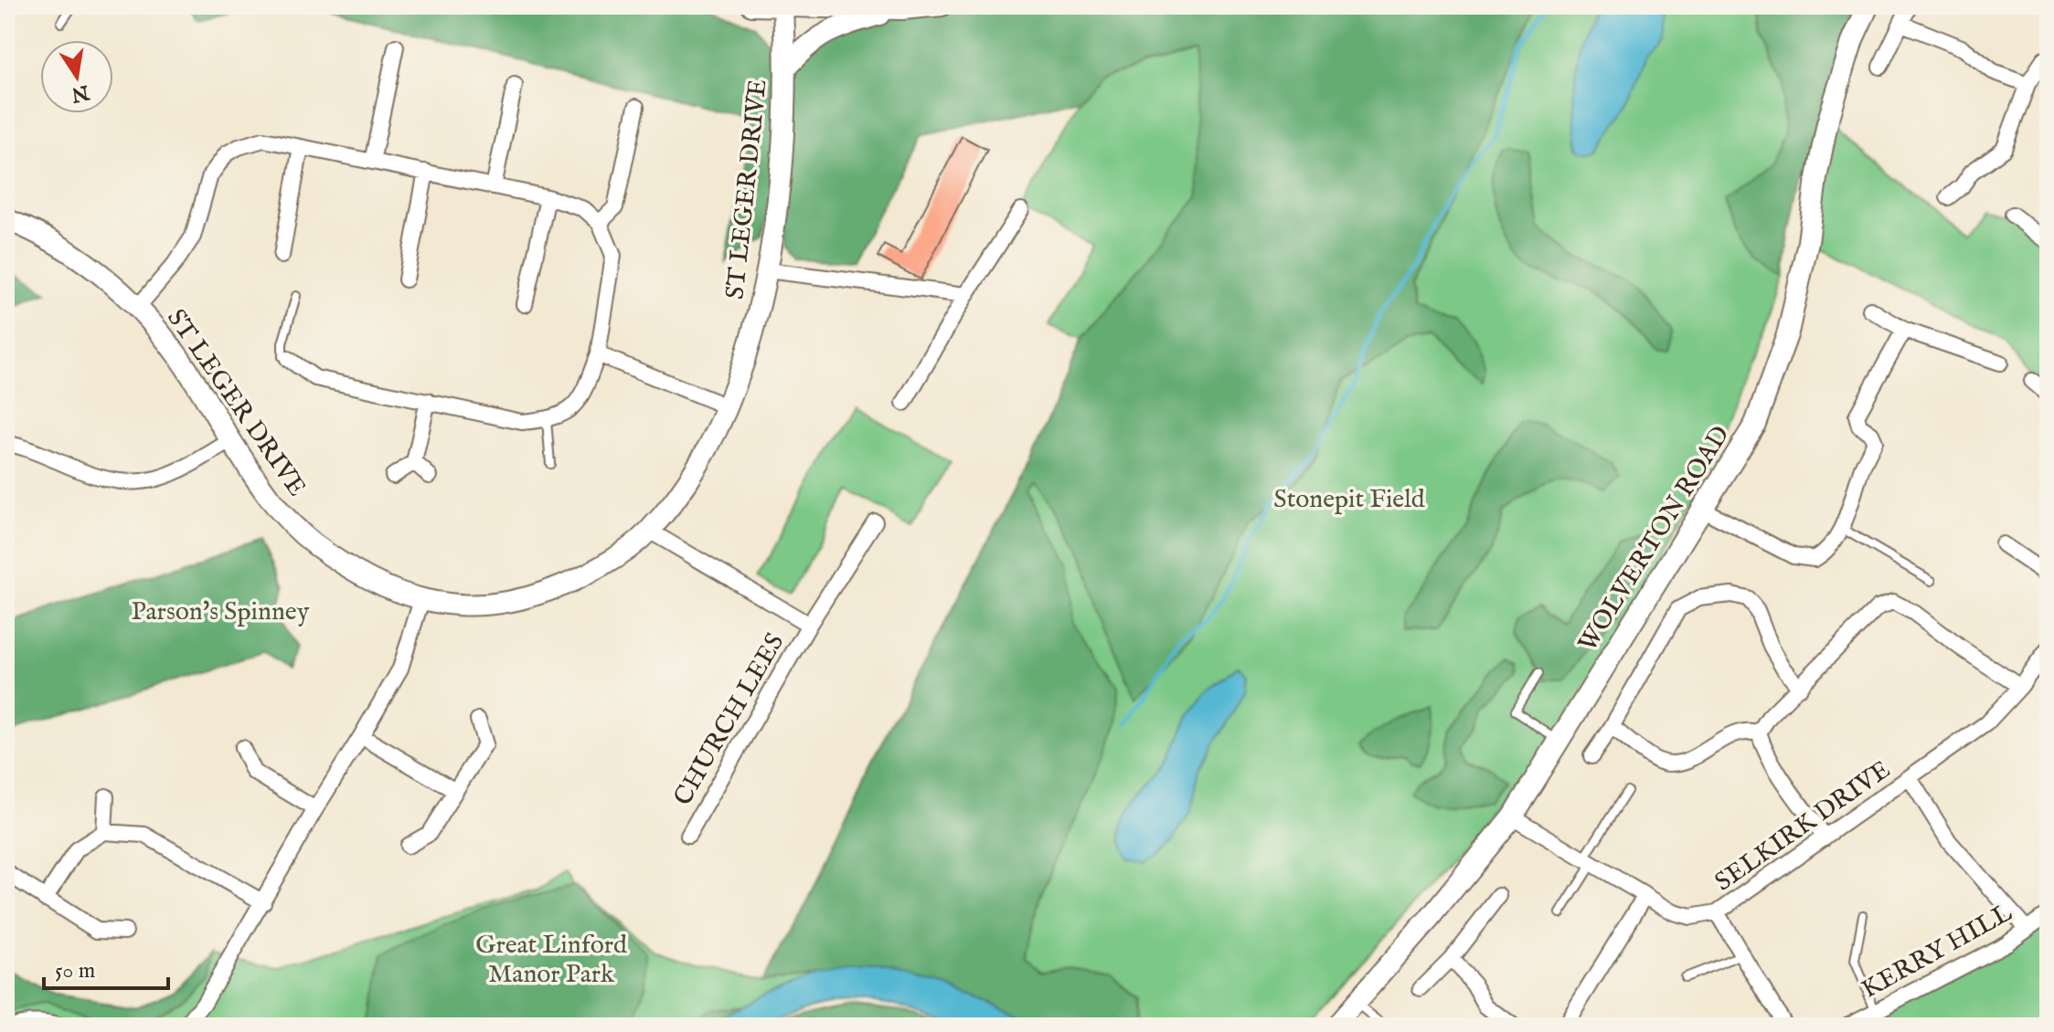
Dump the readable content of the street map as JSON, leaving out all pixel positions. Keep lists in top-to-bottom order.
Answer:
{
  "streets": {
    "street": [
      "ST LEGER DRIVE",
      "WOLVERTON ROAD",
      "CHURCH LEES",
      "SELKIRK DRIVE",
      "KERRY HILL"
    ]
  },
  "crossings": [
    ["ST LEGER DRIVE", "CHURCH LEES"],
    ["WOLVERTON ROAD", "SELKIRK DRIVE"]
  ],
  "parks": ["Stonepit Field", "Parson's Spinney", "Great Linford Manor Park"],
  "scale_bar": "50 m",
  "north": "bottom"
}
